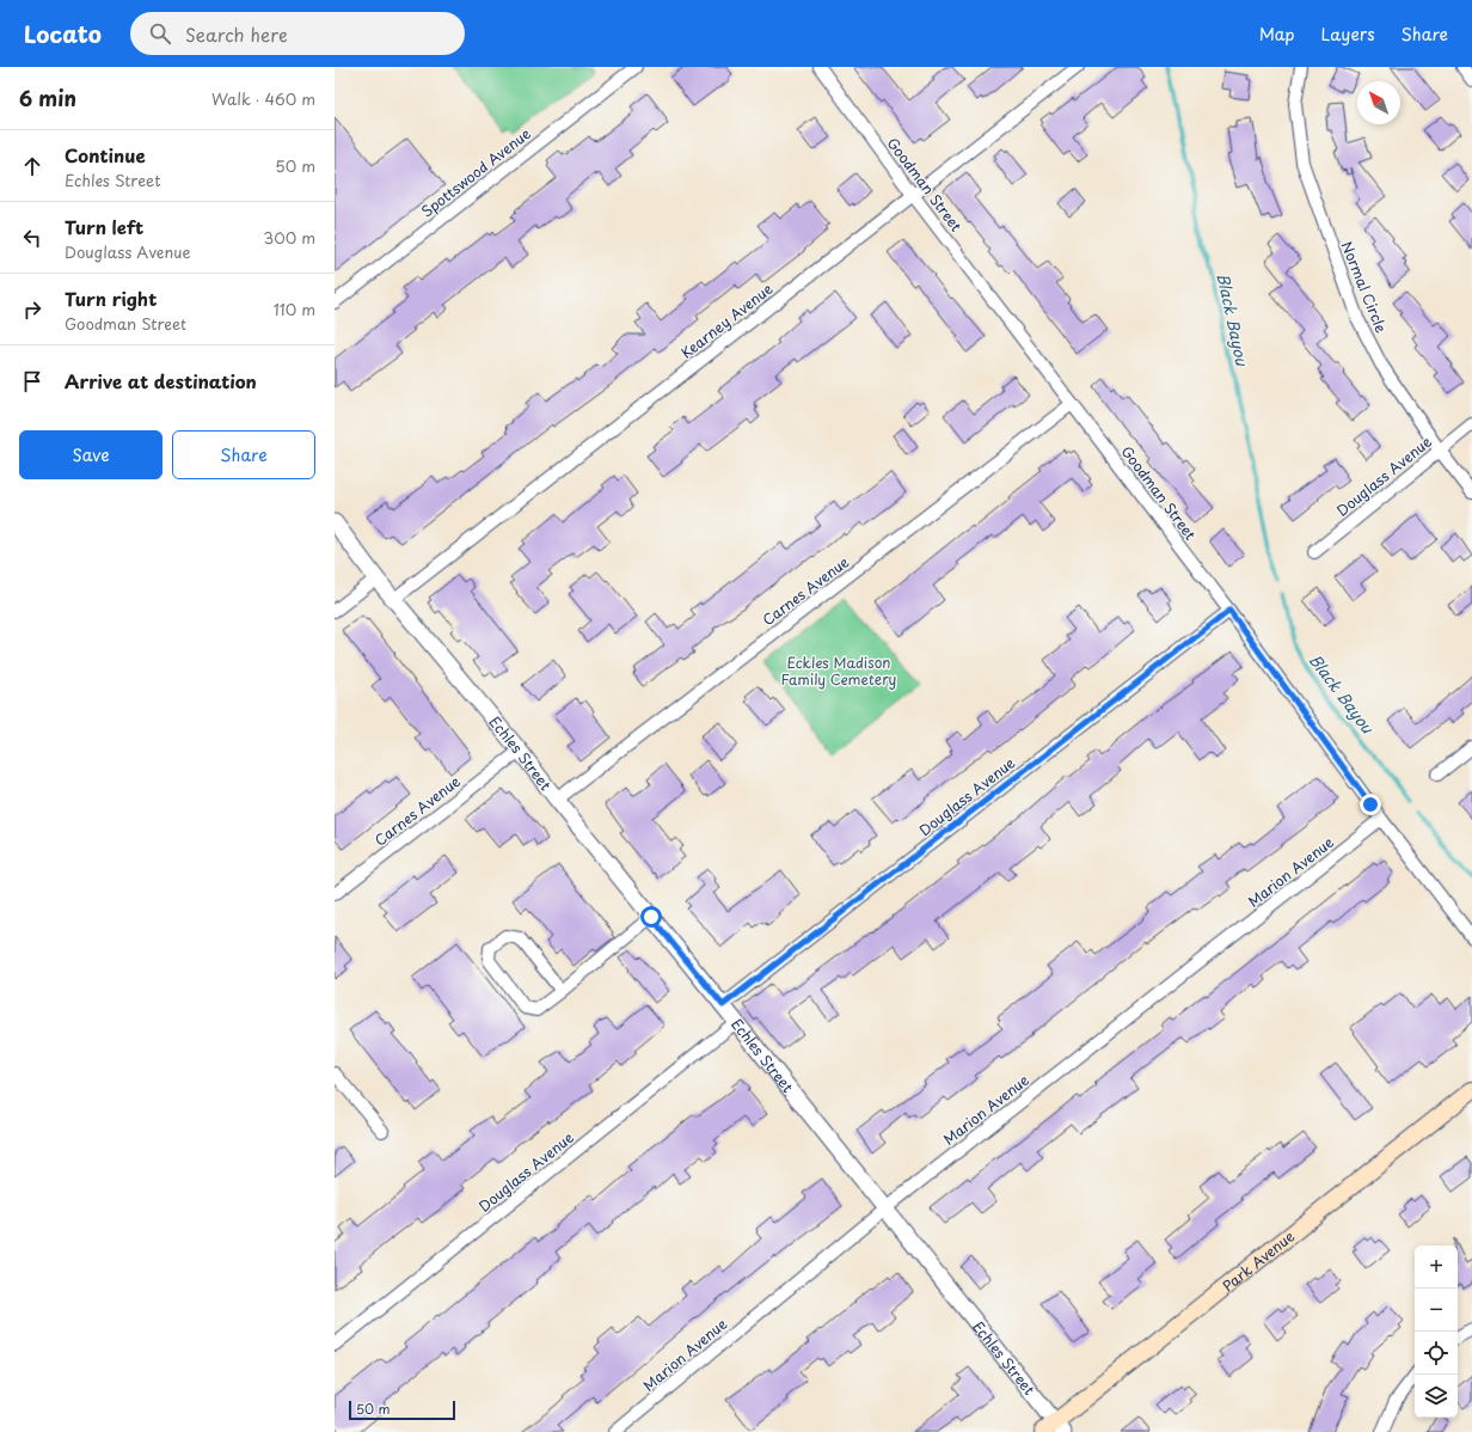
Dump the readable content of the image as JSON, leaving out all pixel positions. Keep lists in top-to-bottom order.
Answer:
{
  "streets": {
    "main road": ["Park Avenue"],
    "street": [
      "Spottswood Avenue",
      "Goodman Street",
      "Normal Circle",
      "Kearney Avenue",
      "Douglass Avenue",
      "Carnes Avenue",
      "Echles Street",
      "Marion Avenue"
    ]
  },
  "crossings": [
    ["Goodman Street", "Kearney Avenue"],
    ["Goodman Street", "Douglass Avenue"],
    ["Goodman Street", "Carnes Avenue"],
    ["Goodman Street", "Marion Avenue"],
    ["Normal Circle", "Douglass Avenue"],
    ["Kearney Avenue", "Echles Street"],
    ["Douglass Avenue", "Echles Street"],
    ["Carnes Avenue", "Echles Street"],
    ["Echles Street", "Marion Avenue"],
    ["Echles Street", "Park Avenue"]
  ],
  "water": ["Black Bayou"],
  "parks": ["Eckles Madison Family Cemetery"],
  "scale_bar": "50 m",
  "north": "top left",
  "page": {
    "header": "Locato",
    "search": "Search here",
    "nav": ["Map", "Layers", "Share"],
    "heading": ["6 min", "Walk · 460 m"],
    "list": [
      ["Continue", "Echles Street", "50 m"],
      ["Turn left", "Douglass Avenue", "300 m"],
      ["Turn right", "Goodman Street", "110 m"],
      "Arrive at destination"
    ],
    "buttons": ["Save", "Share"],
    "map_buttons": ["+", "−"],
    "scale": "50 m"
  }
}
